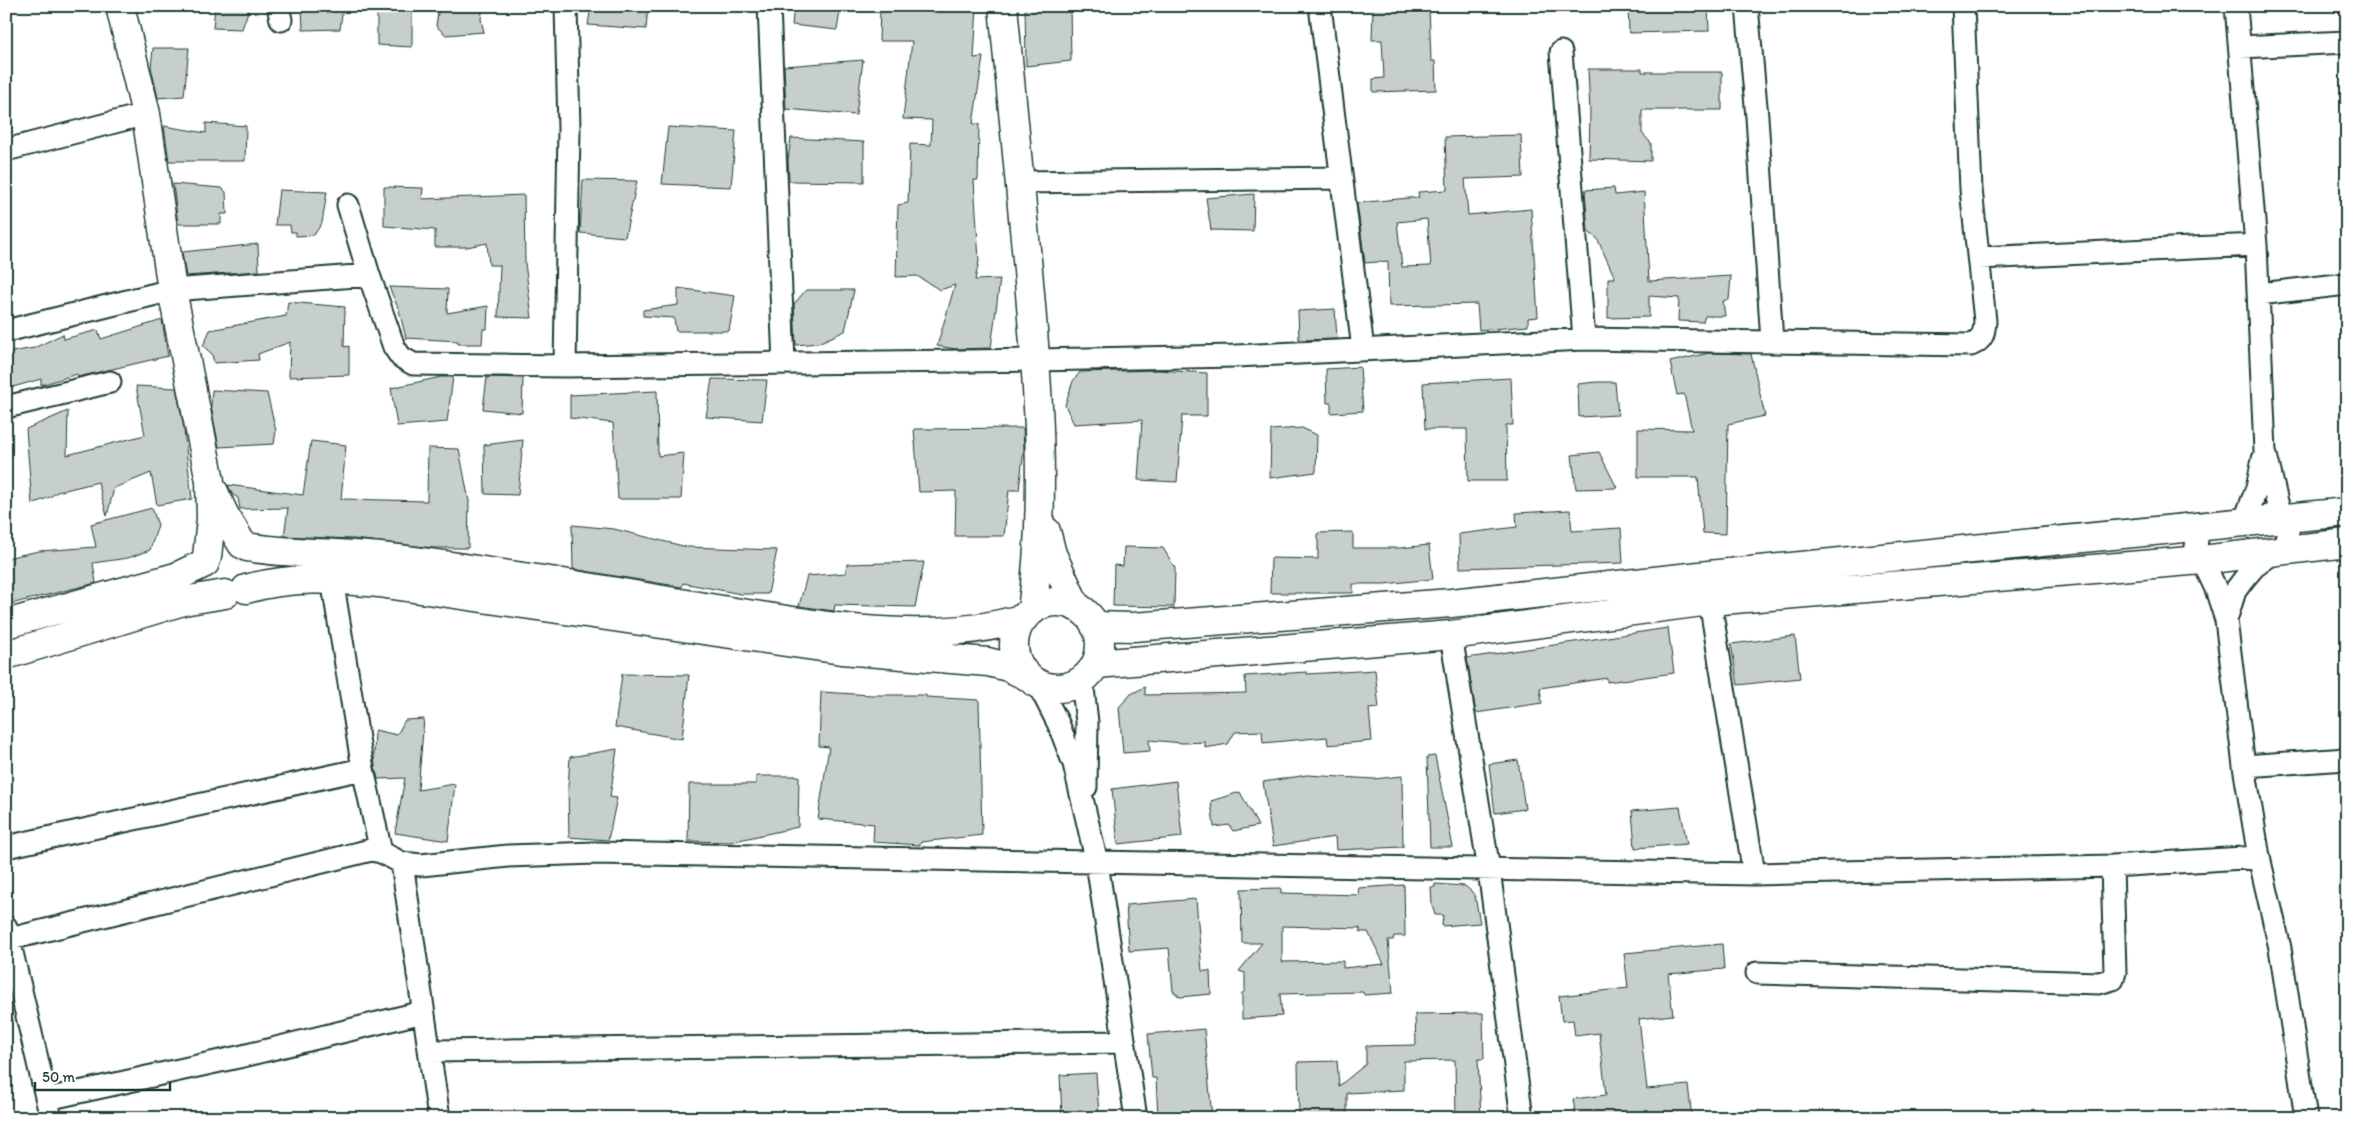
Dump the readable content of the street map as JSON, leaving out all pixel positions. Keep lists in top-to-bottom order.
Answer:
{
  "scale_bar": "50 m"
}
